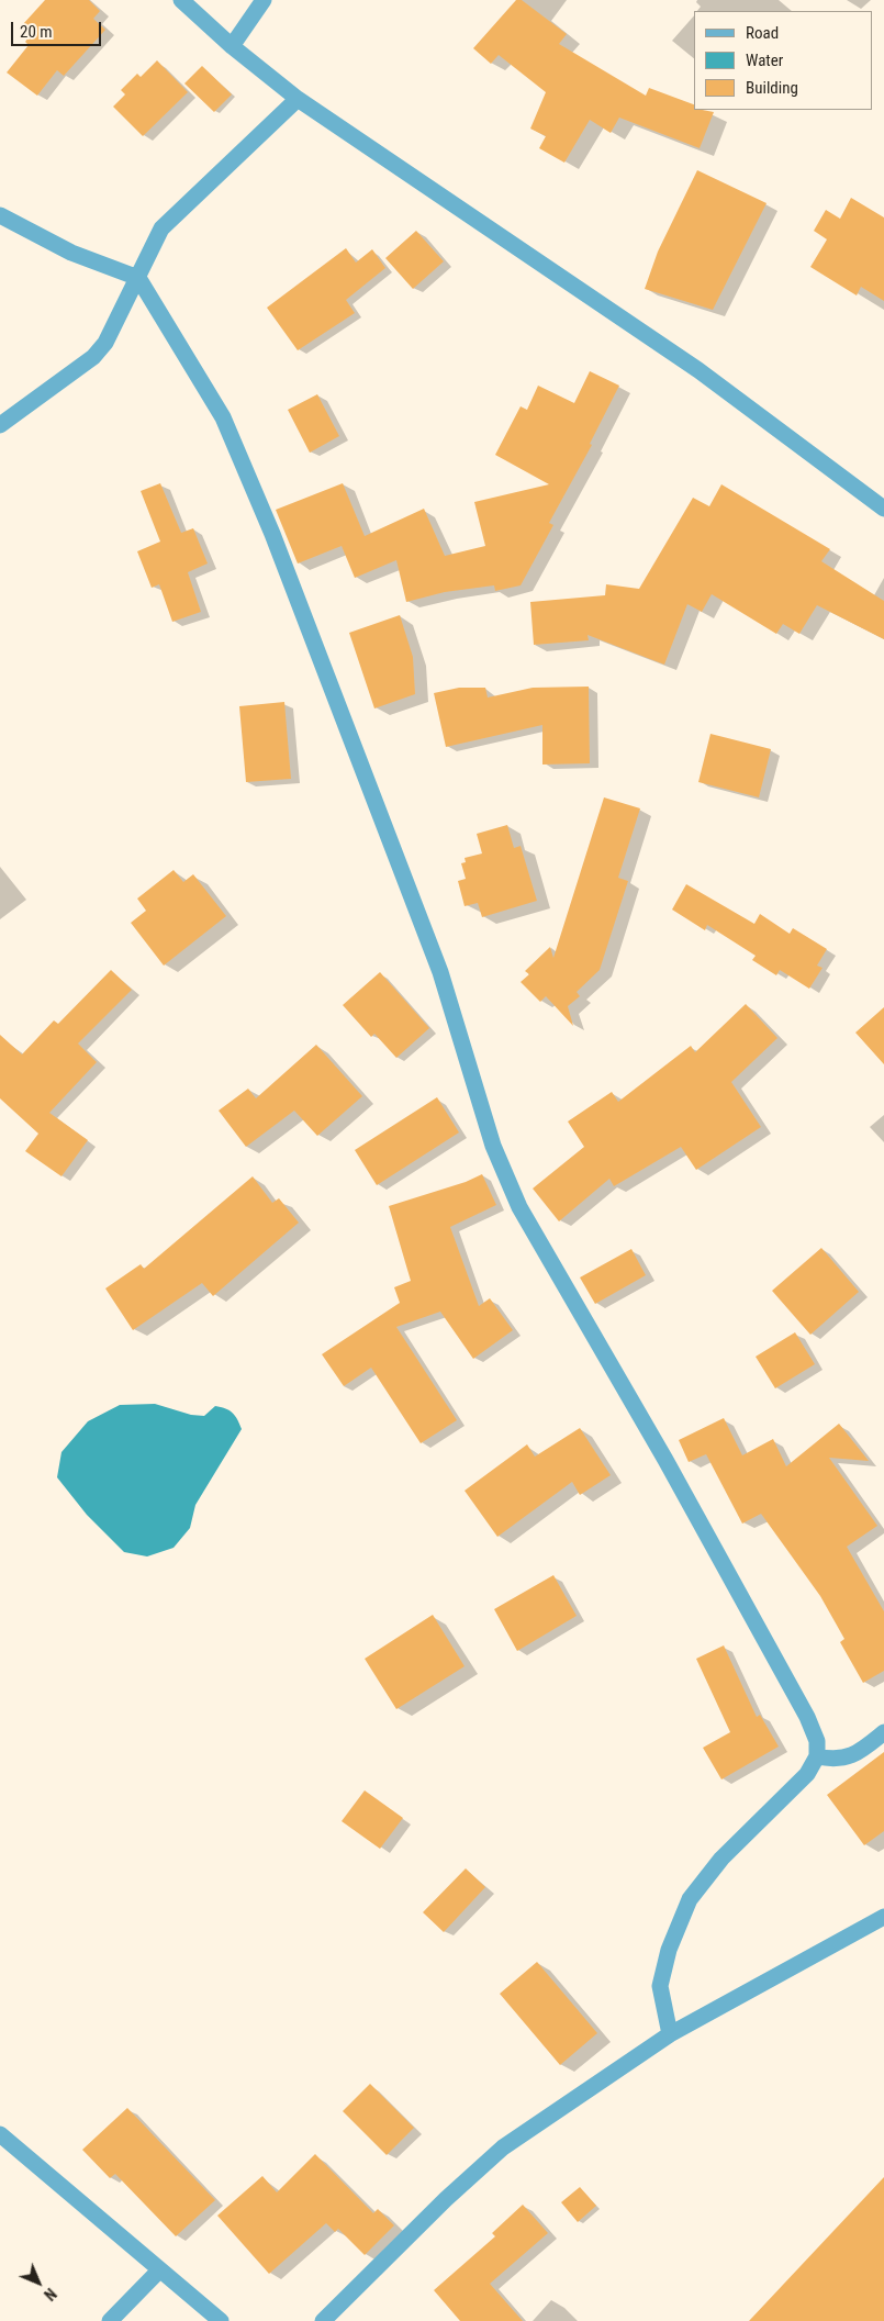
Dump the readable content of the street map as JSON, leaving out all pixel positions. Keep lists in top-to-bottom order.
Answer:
{
  "legend": ["Road", "Water", "Building"],
  "scale_bar": "20 m",
  "north": "bottom right"
}
